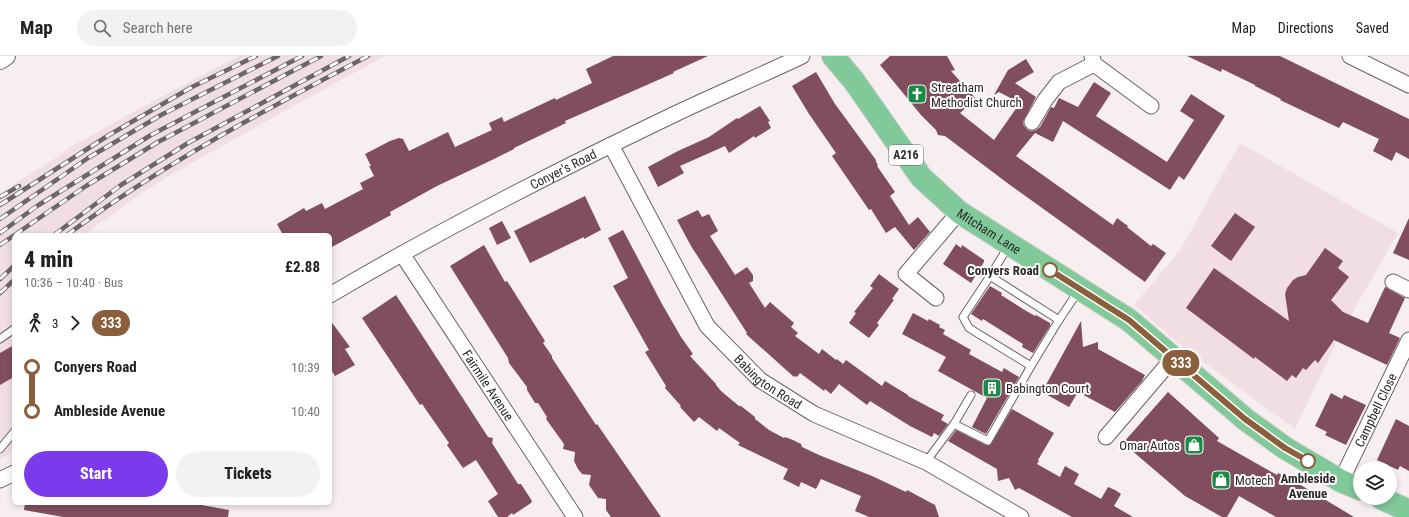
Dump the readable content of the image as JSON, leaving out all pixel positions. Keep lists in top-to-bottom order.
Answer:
{
  "streets": {
    "main road": ["A216", "Mitcham Lane"],
    "street": [
      "Conyer's Road",
      "Babington Road",
      "Fairmile Avenue",
      "Campbell Close"
    ]
  },
  "crossings": [
    ["Conyer's Road", "Babington Road"],
    ["Conyer's Road", "Fairmile Avenue"],
    ["Mitcham Lane", "Campbell Close"]
  ],
  "places": {
    "church": ["Streatham Methodist Church"],
    "other": ["Conyers Road", "Ambleside Avenue"],
    "building": ["Babington Court"],
    "shop": ["Omar Autos", "Motech"]
  },
  "lines": ["bus line 333"],
  "page": {
    "header": "Map",
    "search": "Search here",
    "nav": ["Map", "Directions", "Saved"],
    "on_map": "333",
    "heading": ["4 min", "10:36 – 10:40 · Bus", "£2.88"],
    "legs": ["3", "333"],
    "list": [
      {
        "name": "Conyers Road",
        "value": "10:39"
      },
      {
        "name": "Ambleside Avenue",
        "value": "10:40"
      }
    ],
    "buttons": ["Start", "Tickets"]
  }
}
